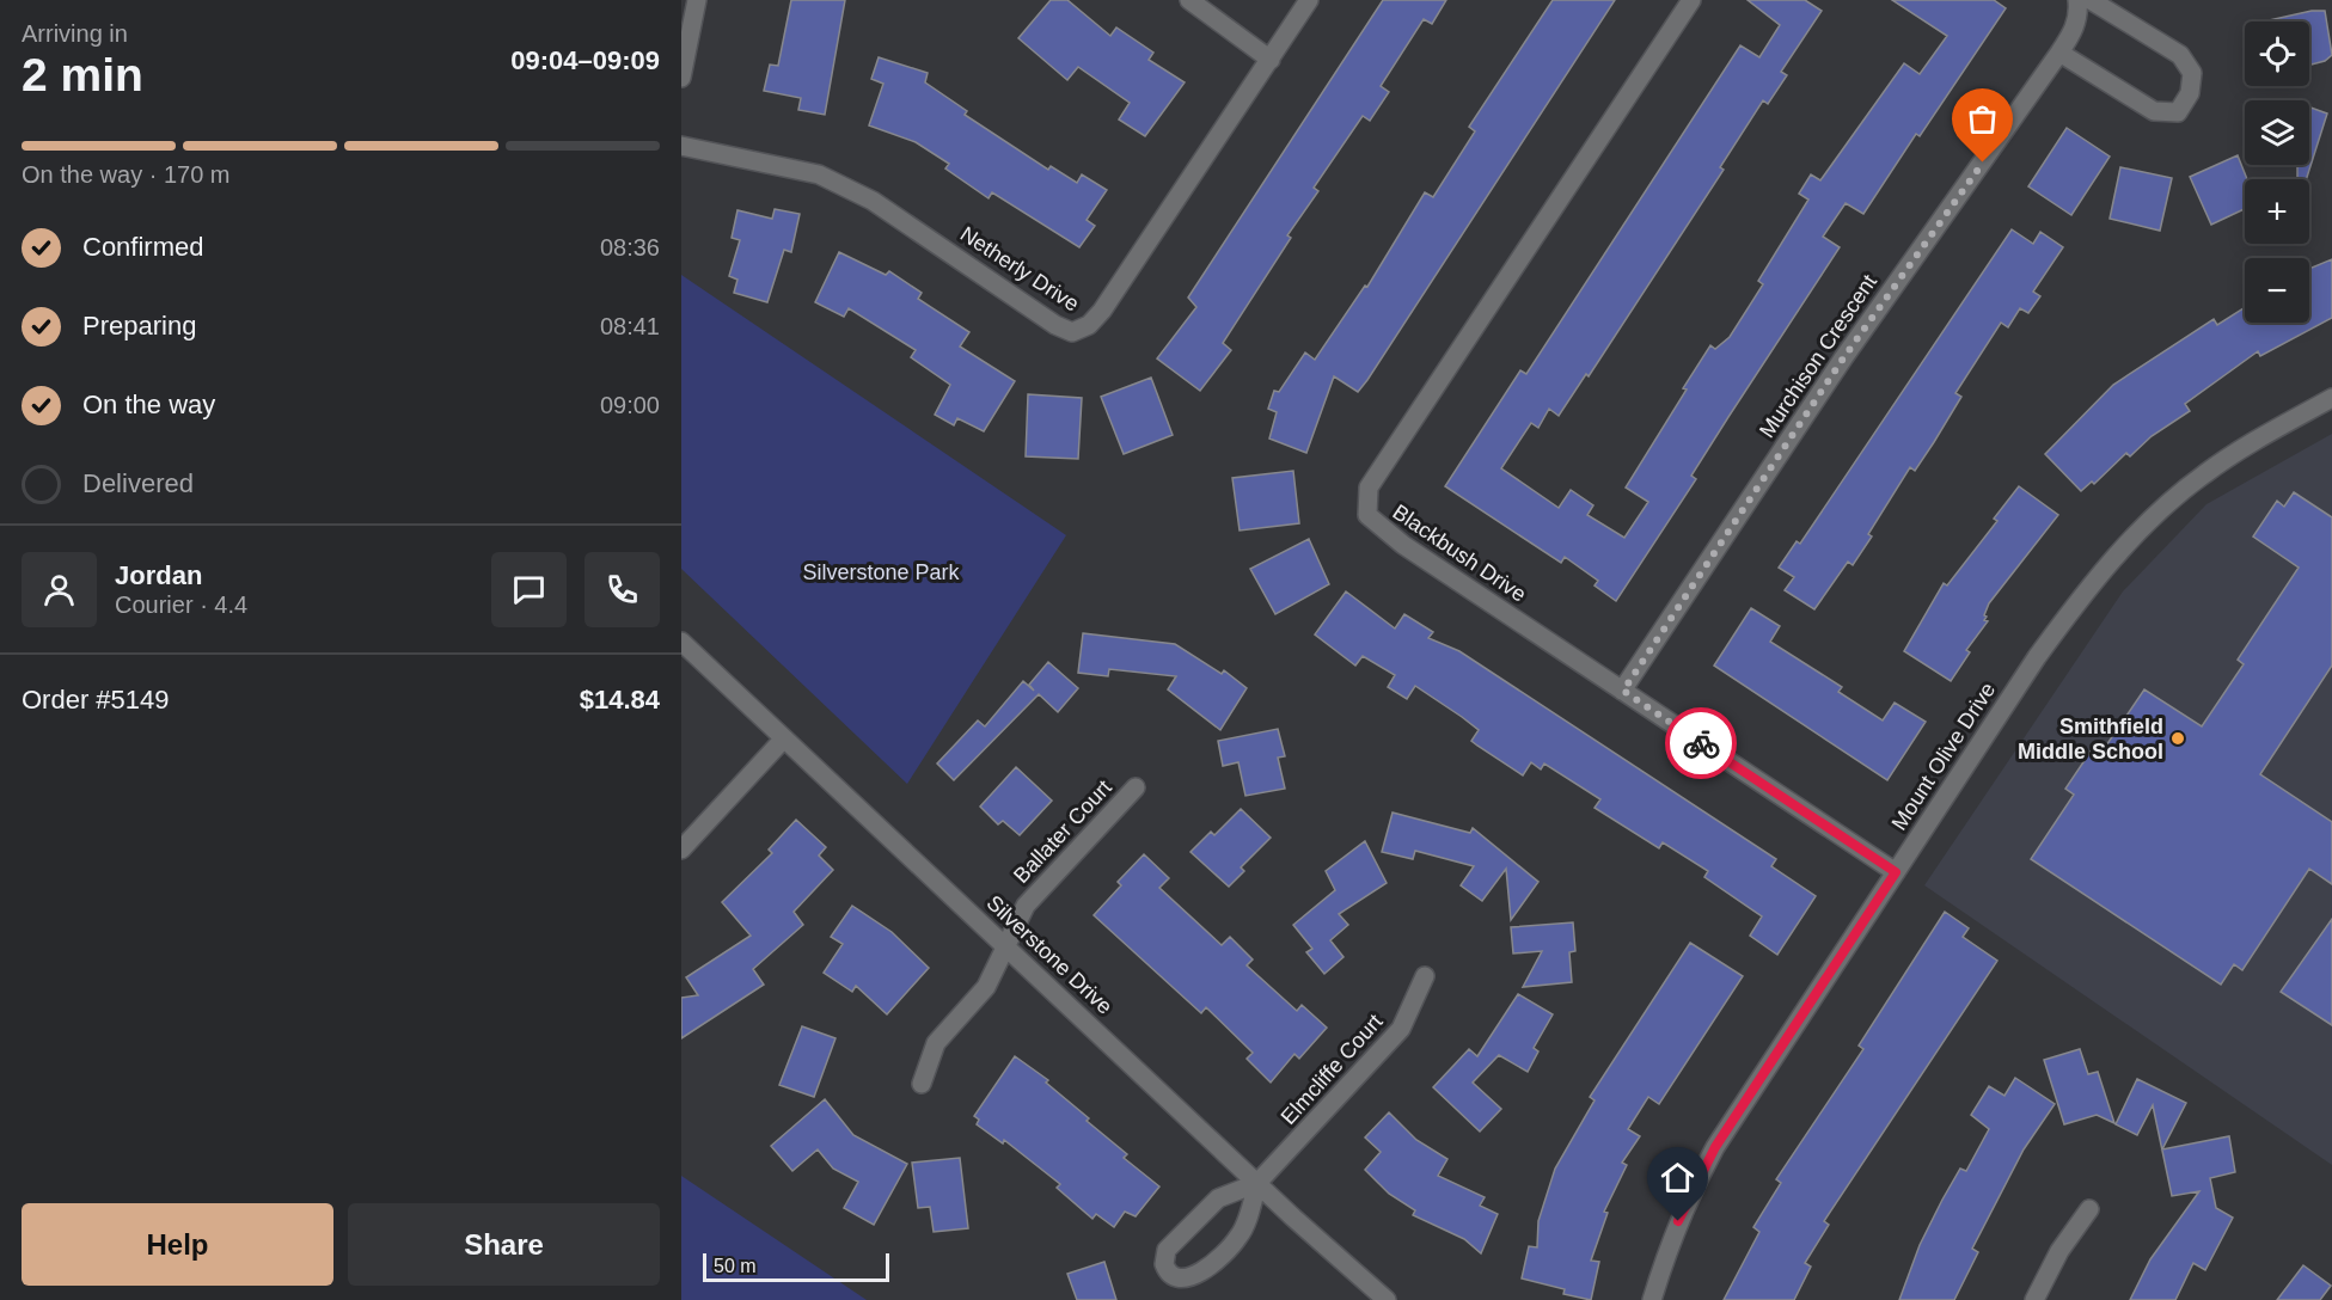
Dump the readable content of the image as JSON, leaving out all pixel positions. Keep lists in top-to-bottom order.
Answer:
{
  "streets": {
    "street": [
      "Netherly Drive",
      "Murchison Crescent",
      "Blackbush Drive",
      "Mount Olive Drive",
      "Ballater Court",
      "Silverstone Drive",
      "Elmcliffe Court"
    ]
  },
  "crossings": [
    ["Murchison Crescent", "Blackbush Drive"],
    ["Blackbush Drive", "Mount Olive Drive"],
    ["Ballater Court", "Silverstone Drive"],
    ["Silverstone Drive", "Elmcliffe Court"]
  ],
  "parks": ["Silverstone Park"],
  "places": ["Smithfield Middle School"],
  "scale_bar": "50 m",
  "page": {
    "heading": ["2 min", "Arriving in", "09:04–09:09"],
    "panel": [
      "Jordan",
      "Courier · 4.4",
      "Order #5149",
      "$14.84"
    ],
    "map_buttons": ["+", "−"],
    "bar": "On the way · 170 m",
    "list": [
      ["Confirmed", "08:36"],
      ["Preparing", "08:41"],
      ["On the way", "09:00"],
      "Delivered"
    ],
    "buttons": ["Help", "Share"],
    "scale": "50 m"
  }
}
